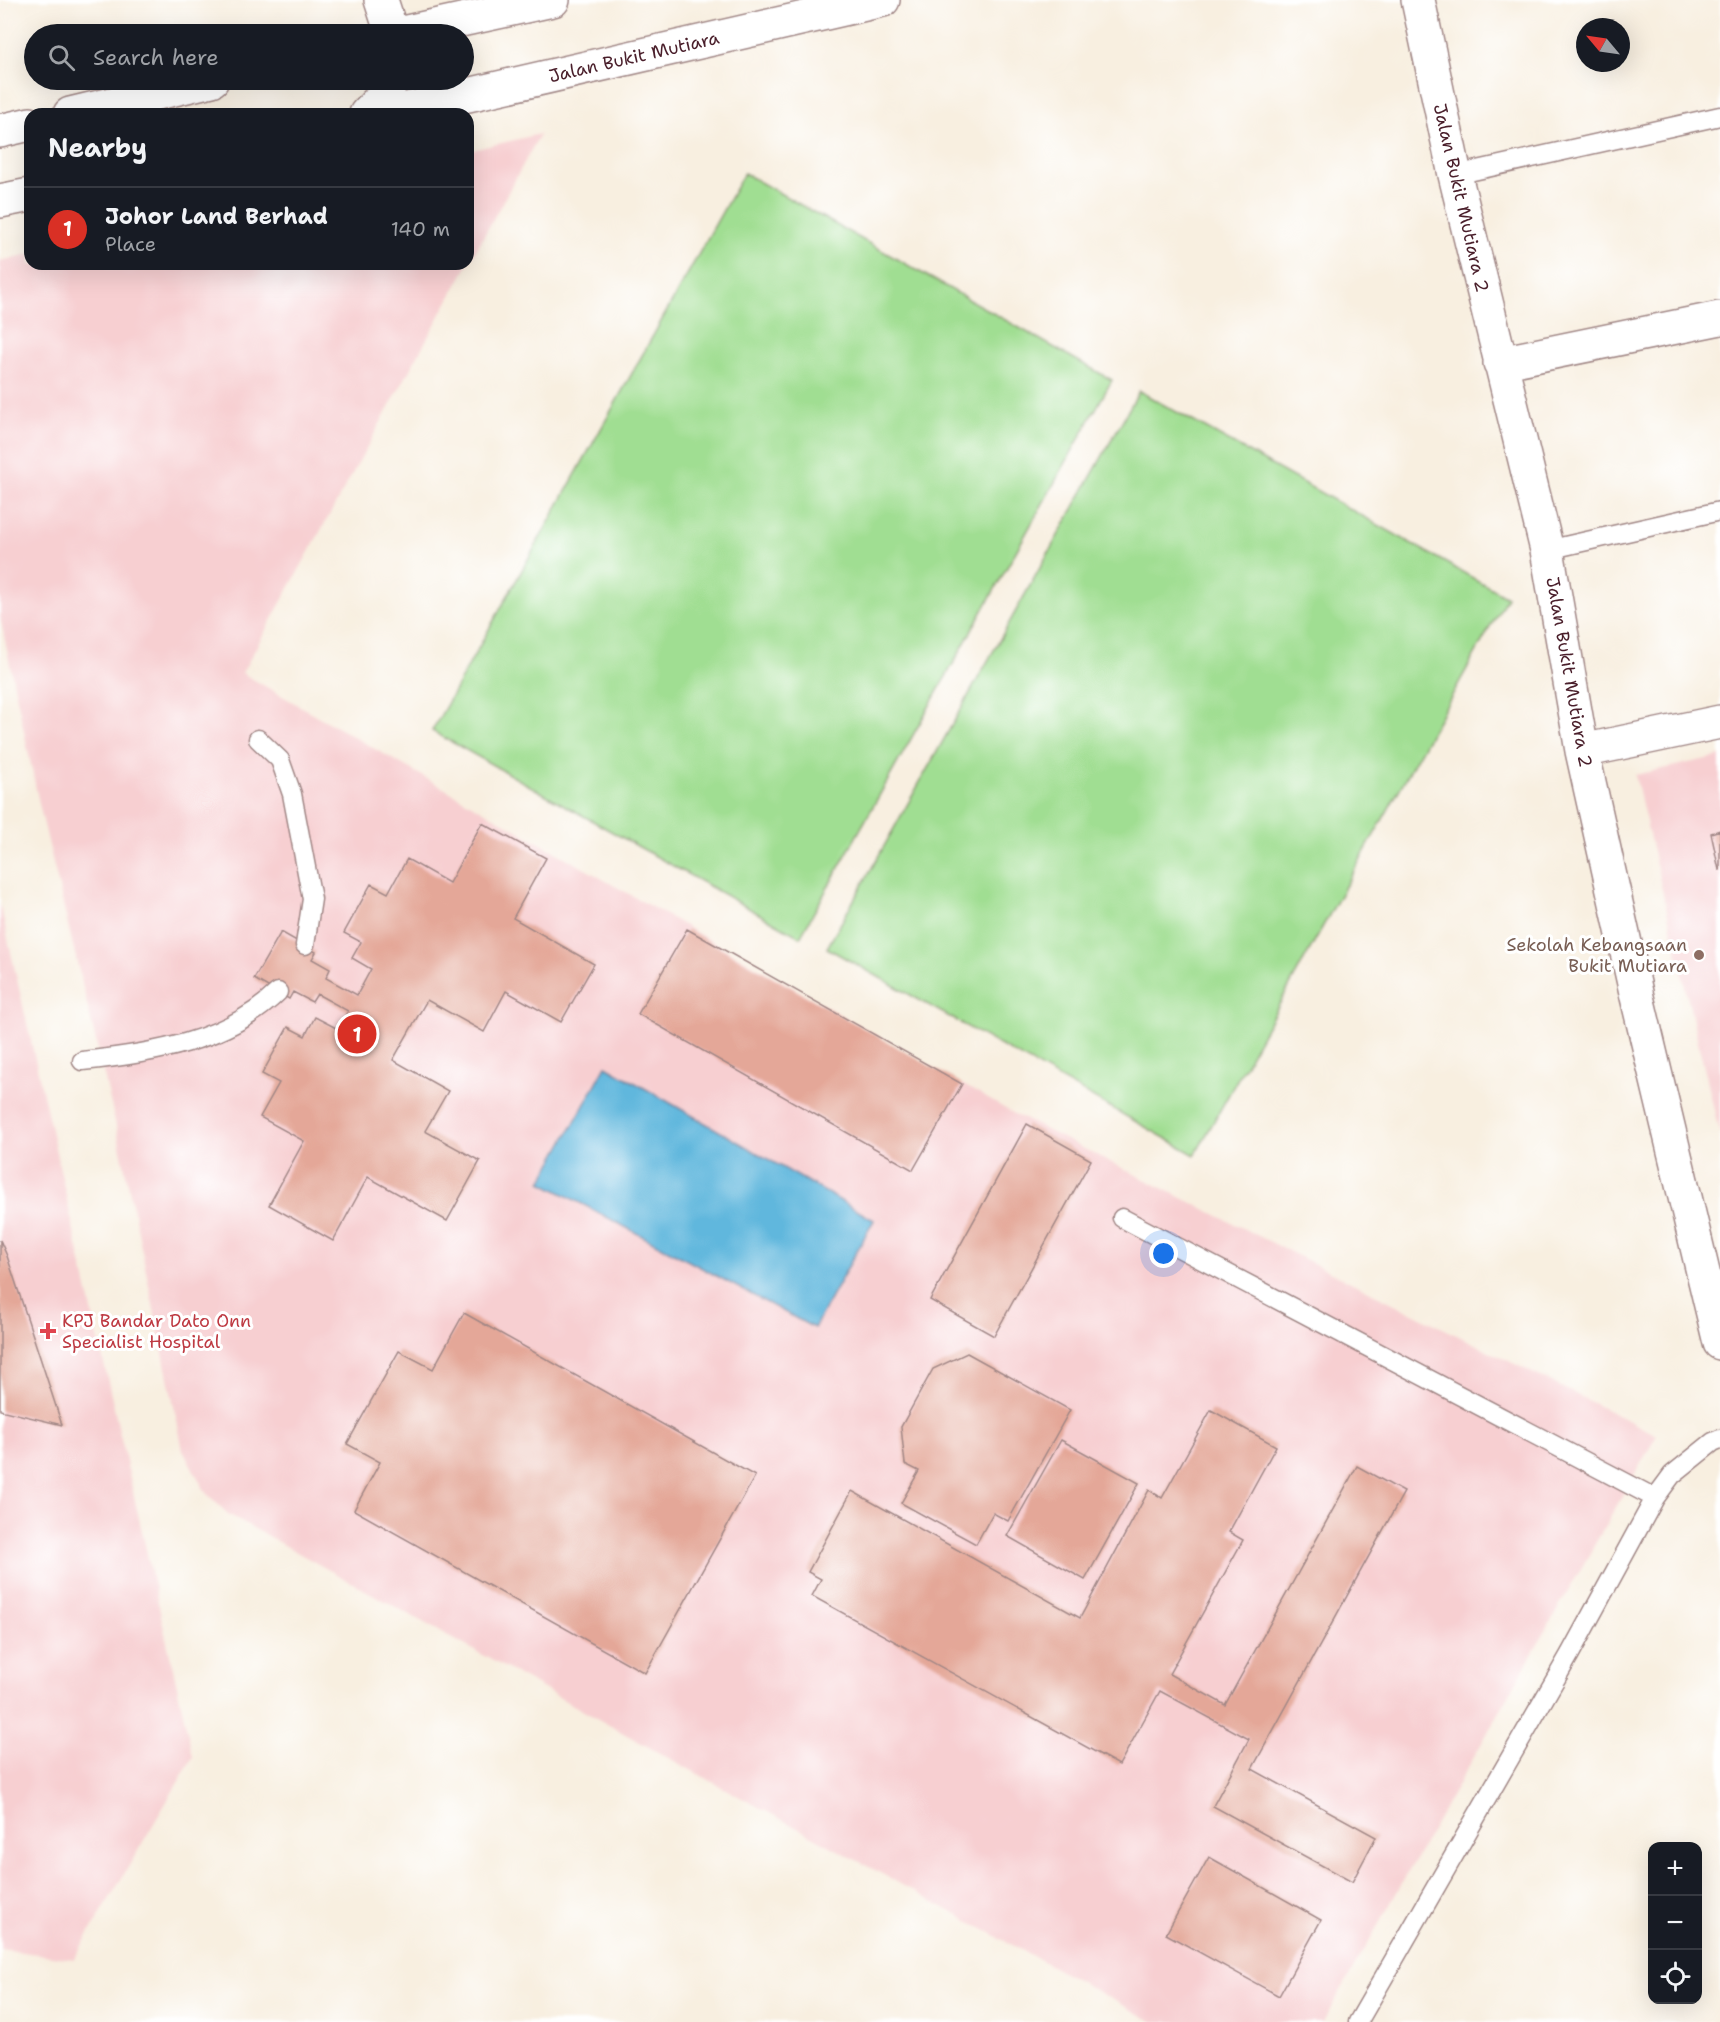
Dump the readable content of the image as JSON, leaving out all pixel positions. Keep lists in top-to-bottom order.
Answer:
{
  "streets": {
    "street": ["Jalan Bukit Mutiara", "Jalan Bukit Mutiara 2"]
  },
  "places": {
    "other": ["Sekolah Kebangsaan Bukit Mutiara"],
    "health": ["KPJ Bandar Dato Onn Specialist Hospital"]
  },
  "north": "top left",
  "page": {
    "search": "Search here",
    "heading": "Nearby",
    "list": [
      {
        "mark": "1",
        "name": "Johor Land Berhad",
        "note": "Place",
        "value": "140 m"
      }
    ],
    "pins": "1",
    "map_buttons": ["+", "−"]
  }
}
